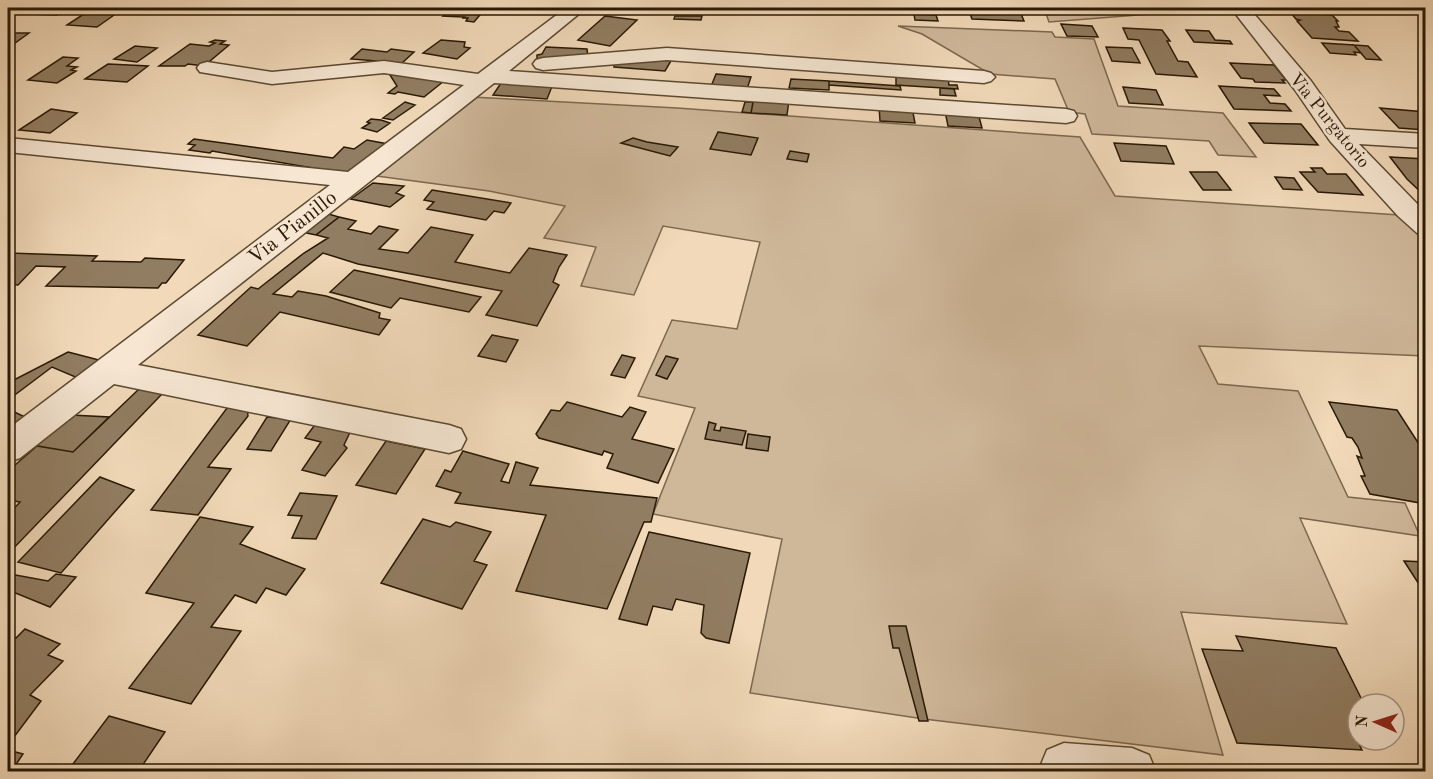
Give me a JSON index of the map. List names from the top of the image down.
{
  "streets": {
    "street": ["Via Purgatorio", "Via Pianillo"]
  },
  "north": "left"
}
